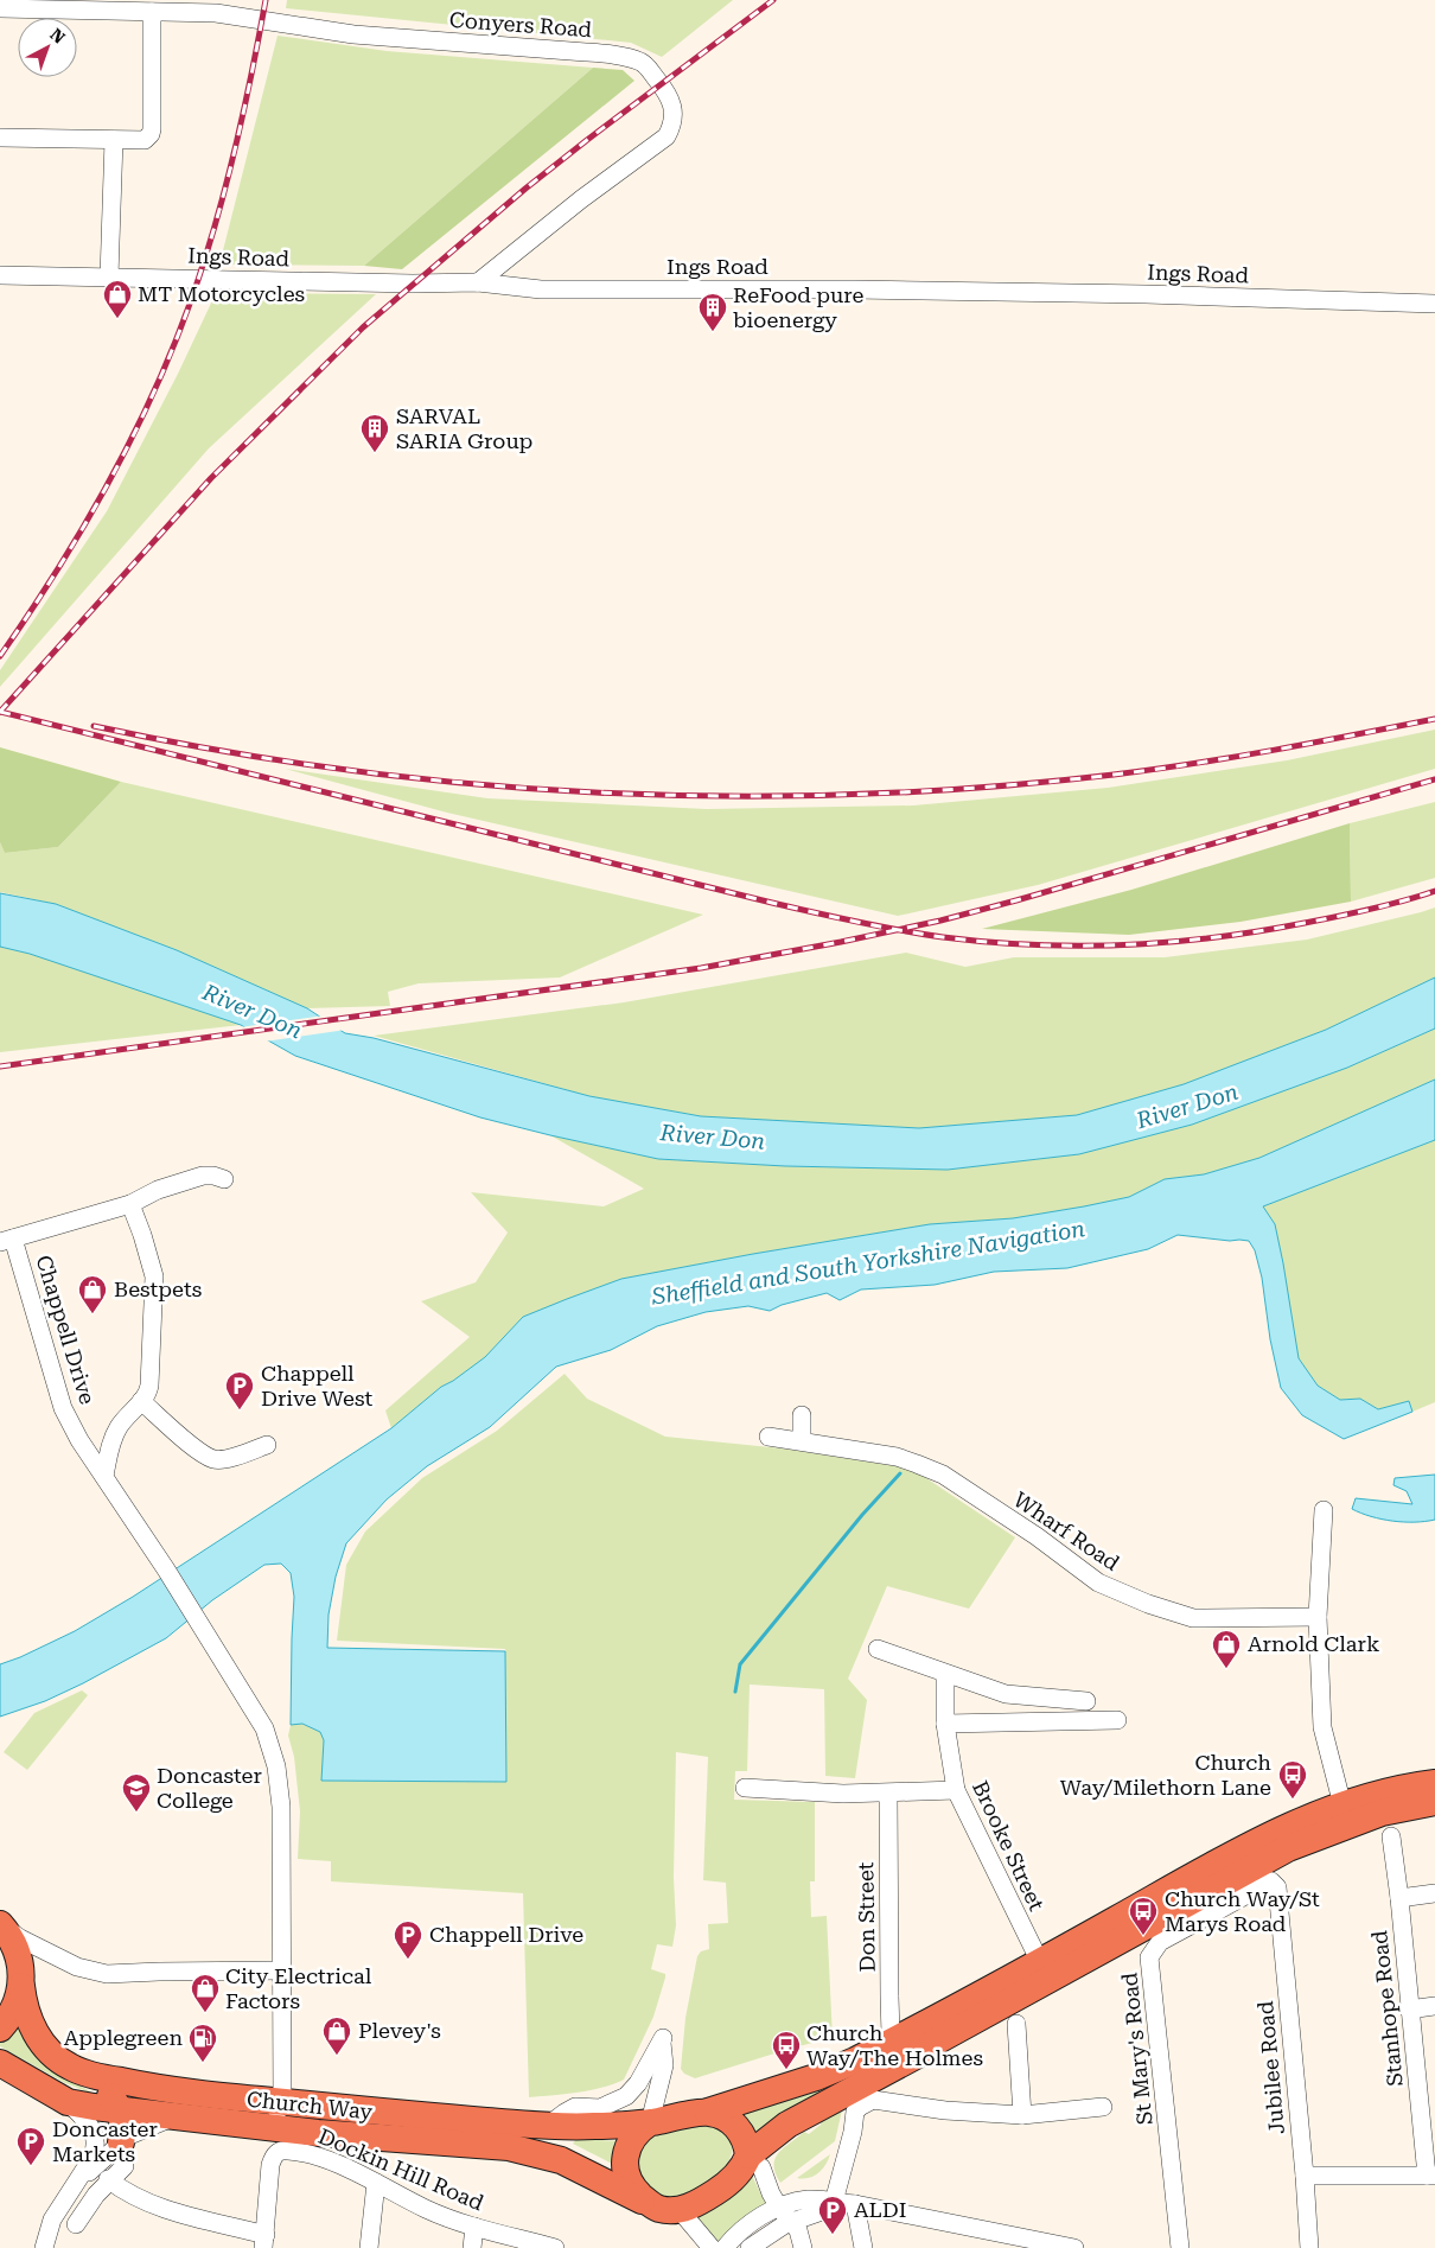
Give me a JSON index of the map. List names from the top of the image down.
{
  "streets": {
    "highway": ["Church Way"],
    "street": [
      "Conyers Road",
      "Ings Road",
      "Chappell Drive",
      "Wharf Road",
      "Brooke Street",
      "Don Street",
      "Stanhope Road",
      "St Mary's Road",
      "Jubilee Road",
      "Dockin Hill Road"
    ]
  },
  "crossings": [
    ["Conyers Road", "Ings Road"],
    ["Chappell Drive", "Church Way"],
    ["St Mary's Road", "Jubilee Road"]
  ],
  "water": ["River Don", "Sheffield and South Yorkshire Navigation"],
  "places": {
    "shop": [
      "MT Motorcycles",
      "Bestpets",
      "Arnold Clark",
      "City Electrical Factors",
      "Plevey's"
    ],
    "building": ["ReFood pure bioenergy", "SARVAL SARIA Group"],
    "parking": [
      "Chappell Drive West",
      "Chappell Drive",
      "Doncaster Markets",
      "ALDI"
    ],
    "bus stop": ["Church Way/Milethorn Lane", "Church Way/St Marys Road", "Church Way/The Holmes"],
    "school or university": ["Doncaster College"],
    "fuel station": ["Applegreen"]
  },
  "north": "top right"
}
